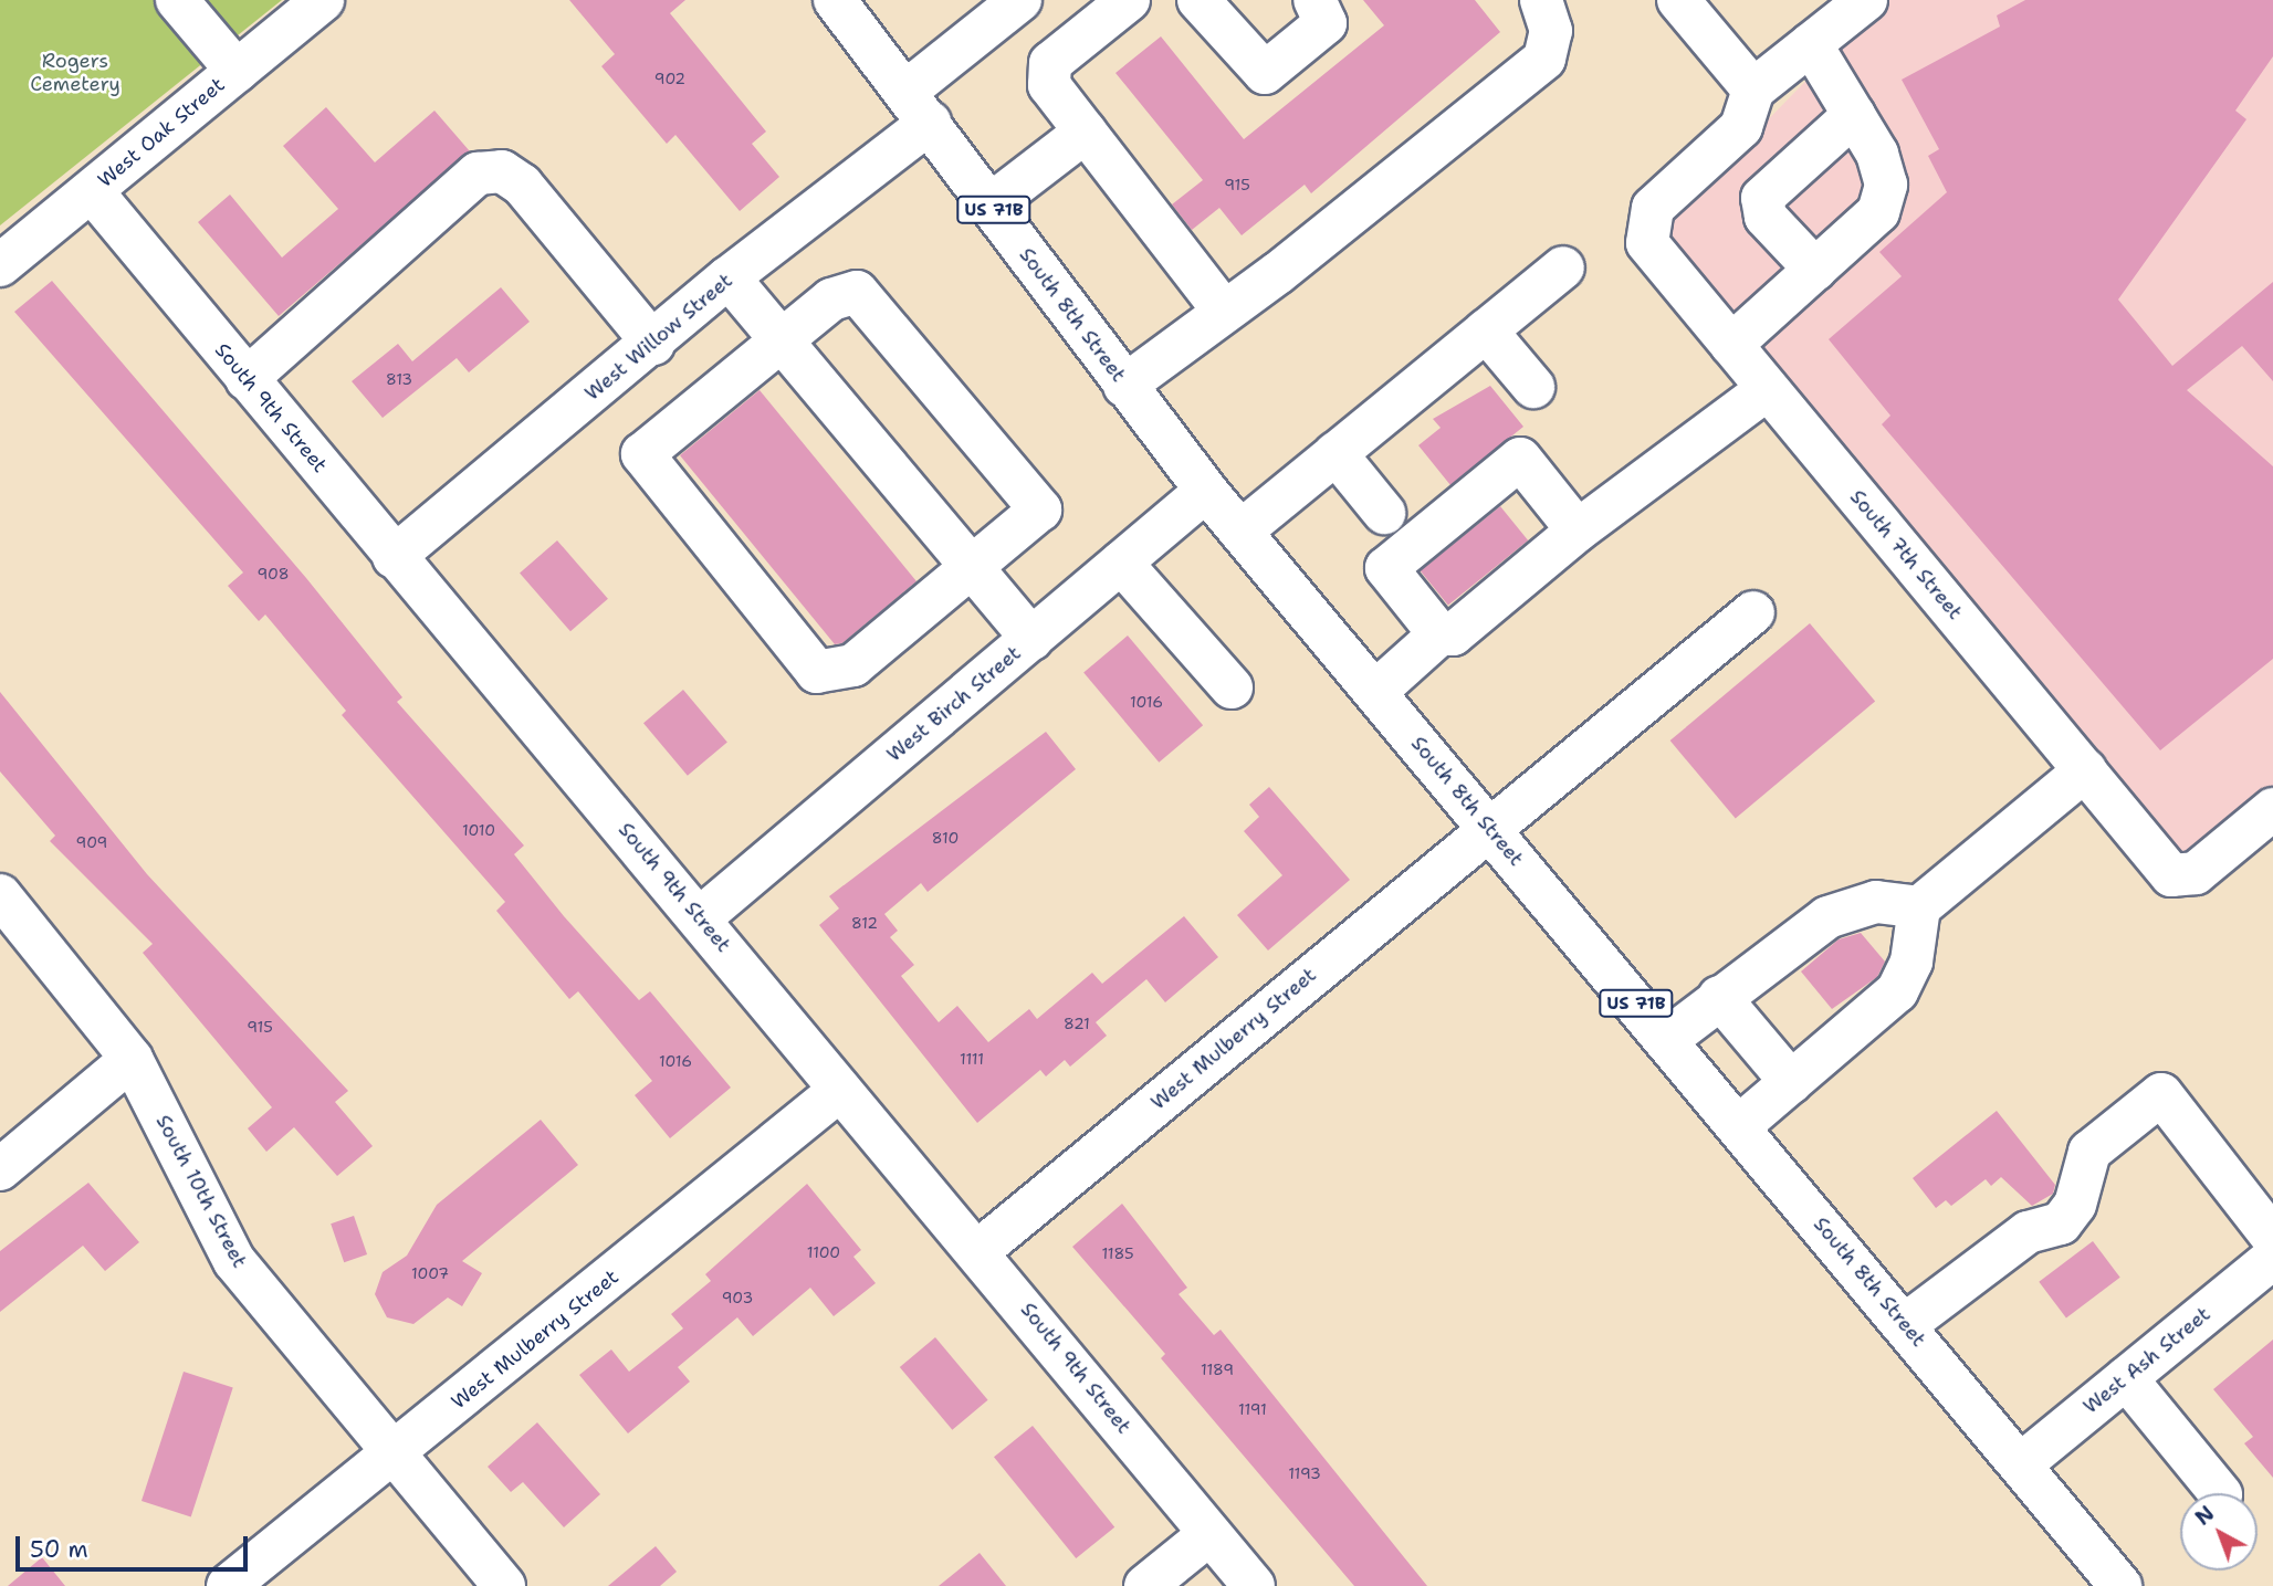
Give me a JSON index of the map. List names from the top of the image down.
{
  "streets": {
    "street": [
      "West Oak Street",
      "US 71B",
      "South 8th Street",
      "West Willow Street",
      "South 9th Street",
      "South 7th Street",
      "West Birch Street",
      "West Mulberry Street",
      "South 10th Street",
      "West Ash Street"
    ]
  },
  "crossings": [
    ["West Oak Street", "South 9th Street"],
    ["South 8th Street", "West Willow Street"],
    ["South 8th Street", "West Birch Street"],
    ["South 8th Street", "West Mulberry Street"],
    ["South 8th Street", "West Ash Street"],
    ["West Willow Street", "South 9th Street"],
    ["South 9th Street", "West Birch Street"],
    ["South 9th Street", "West Mulberry Street"],
    ["West Mulberry Street", "South 10th Street"]
  ],
  "parks": ["Rogers Cemetery"],
  "house_numbers": [
    "902",
    "915",
    "813",
    "908",
    "1016",
    "1010",
    "810",
    "909",
    "812",
    "821",
    "915",
    "1111",
    "1016",
    "1100",
    "1185",
    "1007",
    "903",
    "1189",
    "1191",
    "1193"
  ],
  "scale_bar": "50 m",
  "north": "top left"
}
